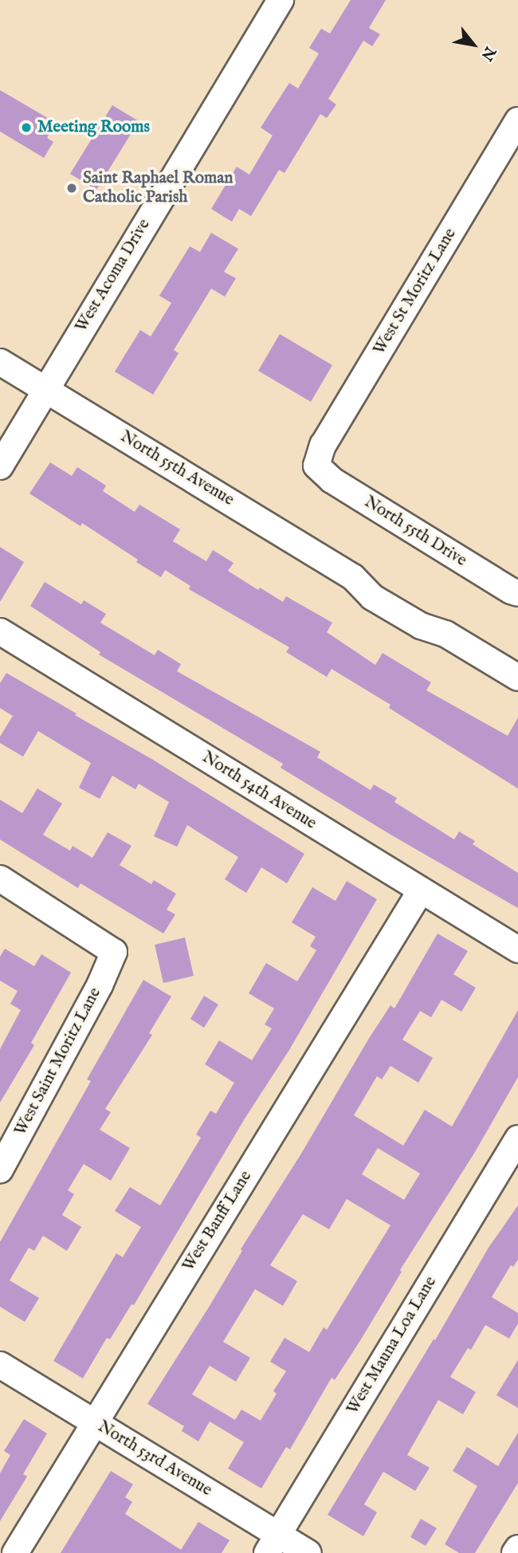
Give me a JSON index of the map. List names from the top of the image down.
{
  "streets": {
    "street": [
      "West Acoma Drive",
      "West St Moritz Lane",
      "North 55th Avenue",
      "North 55th Drive",
      "North 54th Avenue",
      "West Saint Moritz Lane",
      "West Banff Lane",
      "West Mauna Loa Lane",
      "North 53rd Avenue"
    ]
  },
  "crossings": [
    ["West Acoma Drive", "North 55th Avenue"],
    ["West St Moritz Lane", "North 55th Drive"],
    ["North 54th Avenue", "West Banff Lane"],
    ["West Banff Lane", "North 53rd Avenue"],
    ["West Mauna Loa Lane", "North 53rd Avenue"]
  ],
  "places": ["Meeting Rooms", "Saint Raphael Roman Catholic Parish"],
  "north": "bottom right"
}
